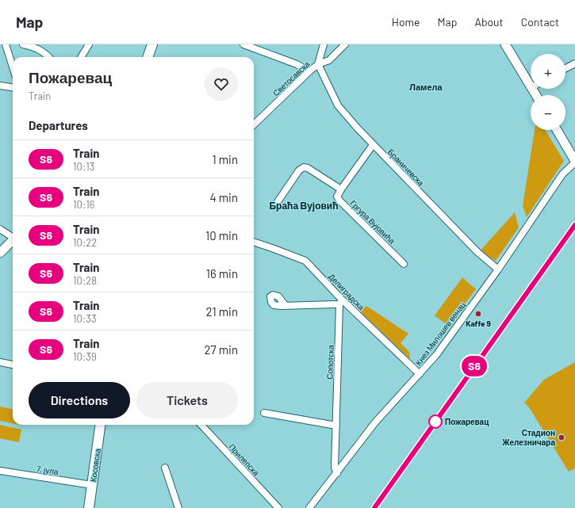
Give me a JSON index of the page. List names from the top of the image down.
{
  "streets": {
    "main road": ["Косовска"],
    "street": [
      "Светосавска",
      "Браничевска",
      "Гргура Вујовића",
      "Делиградска",
      "Кнез Милошев венац",
      "Сопотска",
      "Прилепска",
      "7. јула"
    ]
  },
  "crossings": [
    ["Светосавска", "Браничевска"],
    ["Браничевска", "Кнез Милошев венац"],
    ["Делиградска", "Кнез Милошев венац"],
    ["Делиградска", "Сопотска"],
    ["Кнез Милошев венац", "Сопотска"],
    ["Косовска", "7. јула"]
  ],
  "districts": ["Ламела", "Браћа Вујовић"],
  "places": ["Kaffe 9", "Пожаревац", "Стадион Железничара"],
  "page": {
    "header": "Map",
    "nav": [
      "Home",
      "Map",
      "About",
      "Contact"
    ],
    "on_map": "S6",
    "map_buttons": ["+", "−"],
    "heading": [
      ["Пожаревац", "Train"],
      "Departures"
    ],
    "list": [
      {
        "mark": "S6",
        "name": "Train",
        "note": "10:13",
        "value": "1 min"
      },
      {
        "mark": "S6",
        "name": "Train",
        "note": "10:16",
        "value": "4 min"
      },
      {
        "mark": "S6",
        "name": "Train",
        "note": "10:22",
        "value": "10 min"
      },
      {
        "mark": "S6",
        "name": "Train",
        "note": "10:28",
        "value": "16 min"
      },
      {
        "mark": "S6",
        "name": "Train",
        "note": "10:33",
        "value": "21 min"
      },
      {
        "mark": "S6",
        "name": "Train",
        "note": "10:39",
        "value": "27 min"
      }
    ],
    "buttons": ["Directions", "Tickets"]
  }
}
